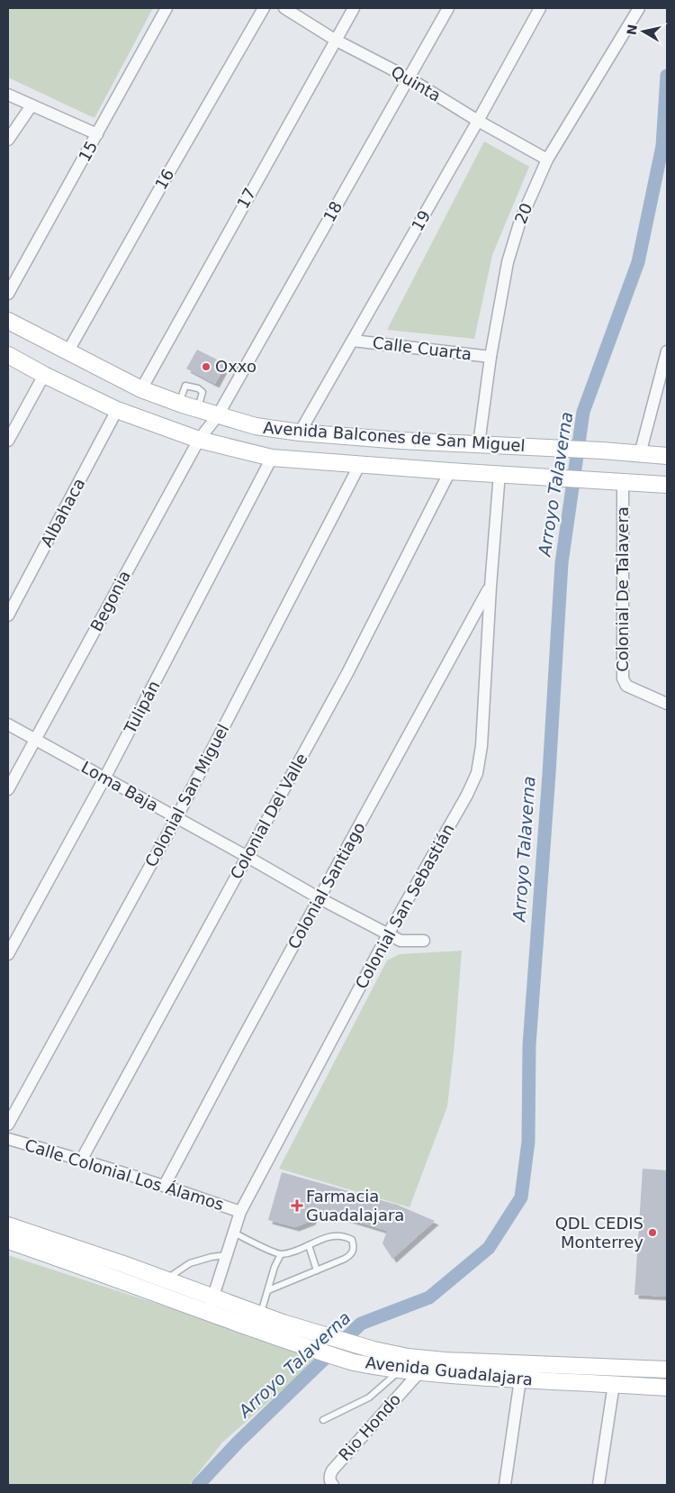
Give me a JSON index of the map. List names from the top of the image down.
{
  "streets": {
    "street": [
      "Quinta",
      "15",
      "16",
      "17",
      "18",
      "20",
      "19",
      "Calle Cuarta",
      "Avenida Balcones de San Miguel",
      "Albahaca",
      "Colonial De Talavera",
      "Begonia",
      "Tulipán",
      "Loma Baja",
      "Colonial San Miguel",
      "Colonial Del Valle",
      "Colonial Santiago",
      "Colonial San Sebastián",
      "Calle Colonial Los Álamos",
      "Avenida Guadalajara",
      "Rio Hondo"
    ]
  },
  "crossings": [
    ["Quinta", "17"],
    ["Quinta", "18"],
    ["Quinta", "20"],
    ["Quinta", "19"],
    ["16", "Avenida Balcones de San Miguel"],
    ["17", "Avenida Balcones de San Miguel"],
    ["18", "Avenida Balcones de San Miguel"],
    ["18", "Begonia"],
    ["20", "Calle Cuarta"],
    ["20", "Avenida Balcones de San Miguel"],
    ["19", "Calle Cuarta"],
    ["19", "Avenida Balcones de San Miguel"],
    ["Avenida Balcones de San Miguel", "Albahaca"],
    ["Avenida Balcones de San Miguel", "Colonial De Talavera"],
    ["Avenida Balcones de San Miguel", "Begonia"],
    ["Avenida Balcones de San Miguel", "Tulipán"],
    ["Avenida Balcones de San Miguel", "Colonial San Miguel"],
    ["Avenida Balcones de San Miguel", "Colonial Del Valle"],
    ["Avenida Balcones de San Miguel", "Colonial San Sebastián"],
    ["Begonia", "Loma Baja"],
    ["Tulipán", "Loma Baja"],
    ["Loma Baja", "Colonial San Miguel"],
    ["Loma Baja", "Colonial Del Valle"],
    ["Loma Baja", "Colonial Santiago"],
    ["Loma Baja", "Colonial San Sebastián"],
    ["Colonial Del Valle", "Calle Colonial Los Álamos"],
    ["Colonial Santiago", "Colonial San Sebastián"],
    ["Colonial Santiago", "Calle Colonial Los Álamos"],
    ["Colonial San Sebastián", "Calle Colonial Los Álamos"],
    ["Colonial San Sebastián", "Avenida Guadalajara"],
    ["Avenida Guadalajara", "Rio Hondo"]
  ],
  "water": ["Arroyo Talaverna"],
  "places": {
    "other": ["Oxxo", "QDL CEDIS Monterrey"],
    "health": ["Farmacia Guadalajara"]
  },
  "north": "left"
}
